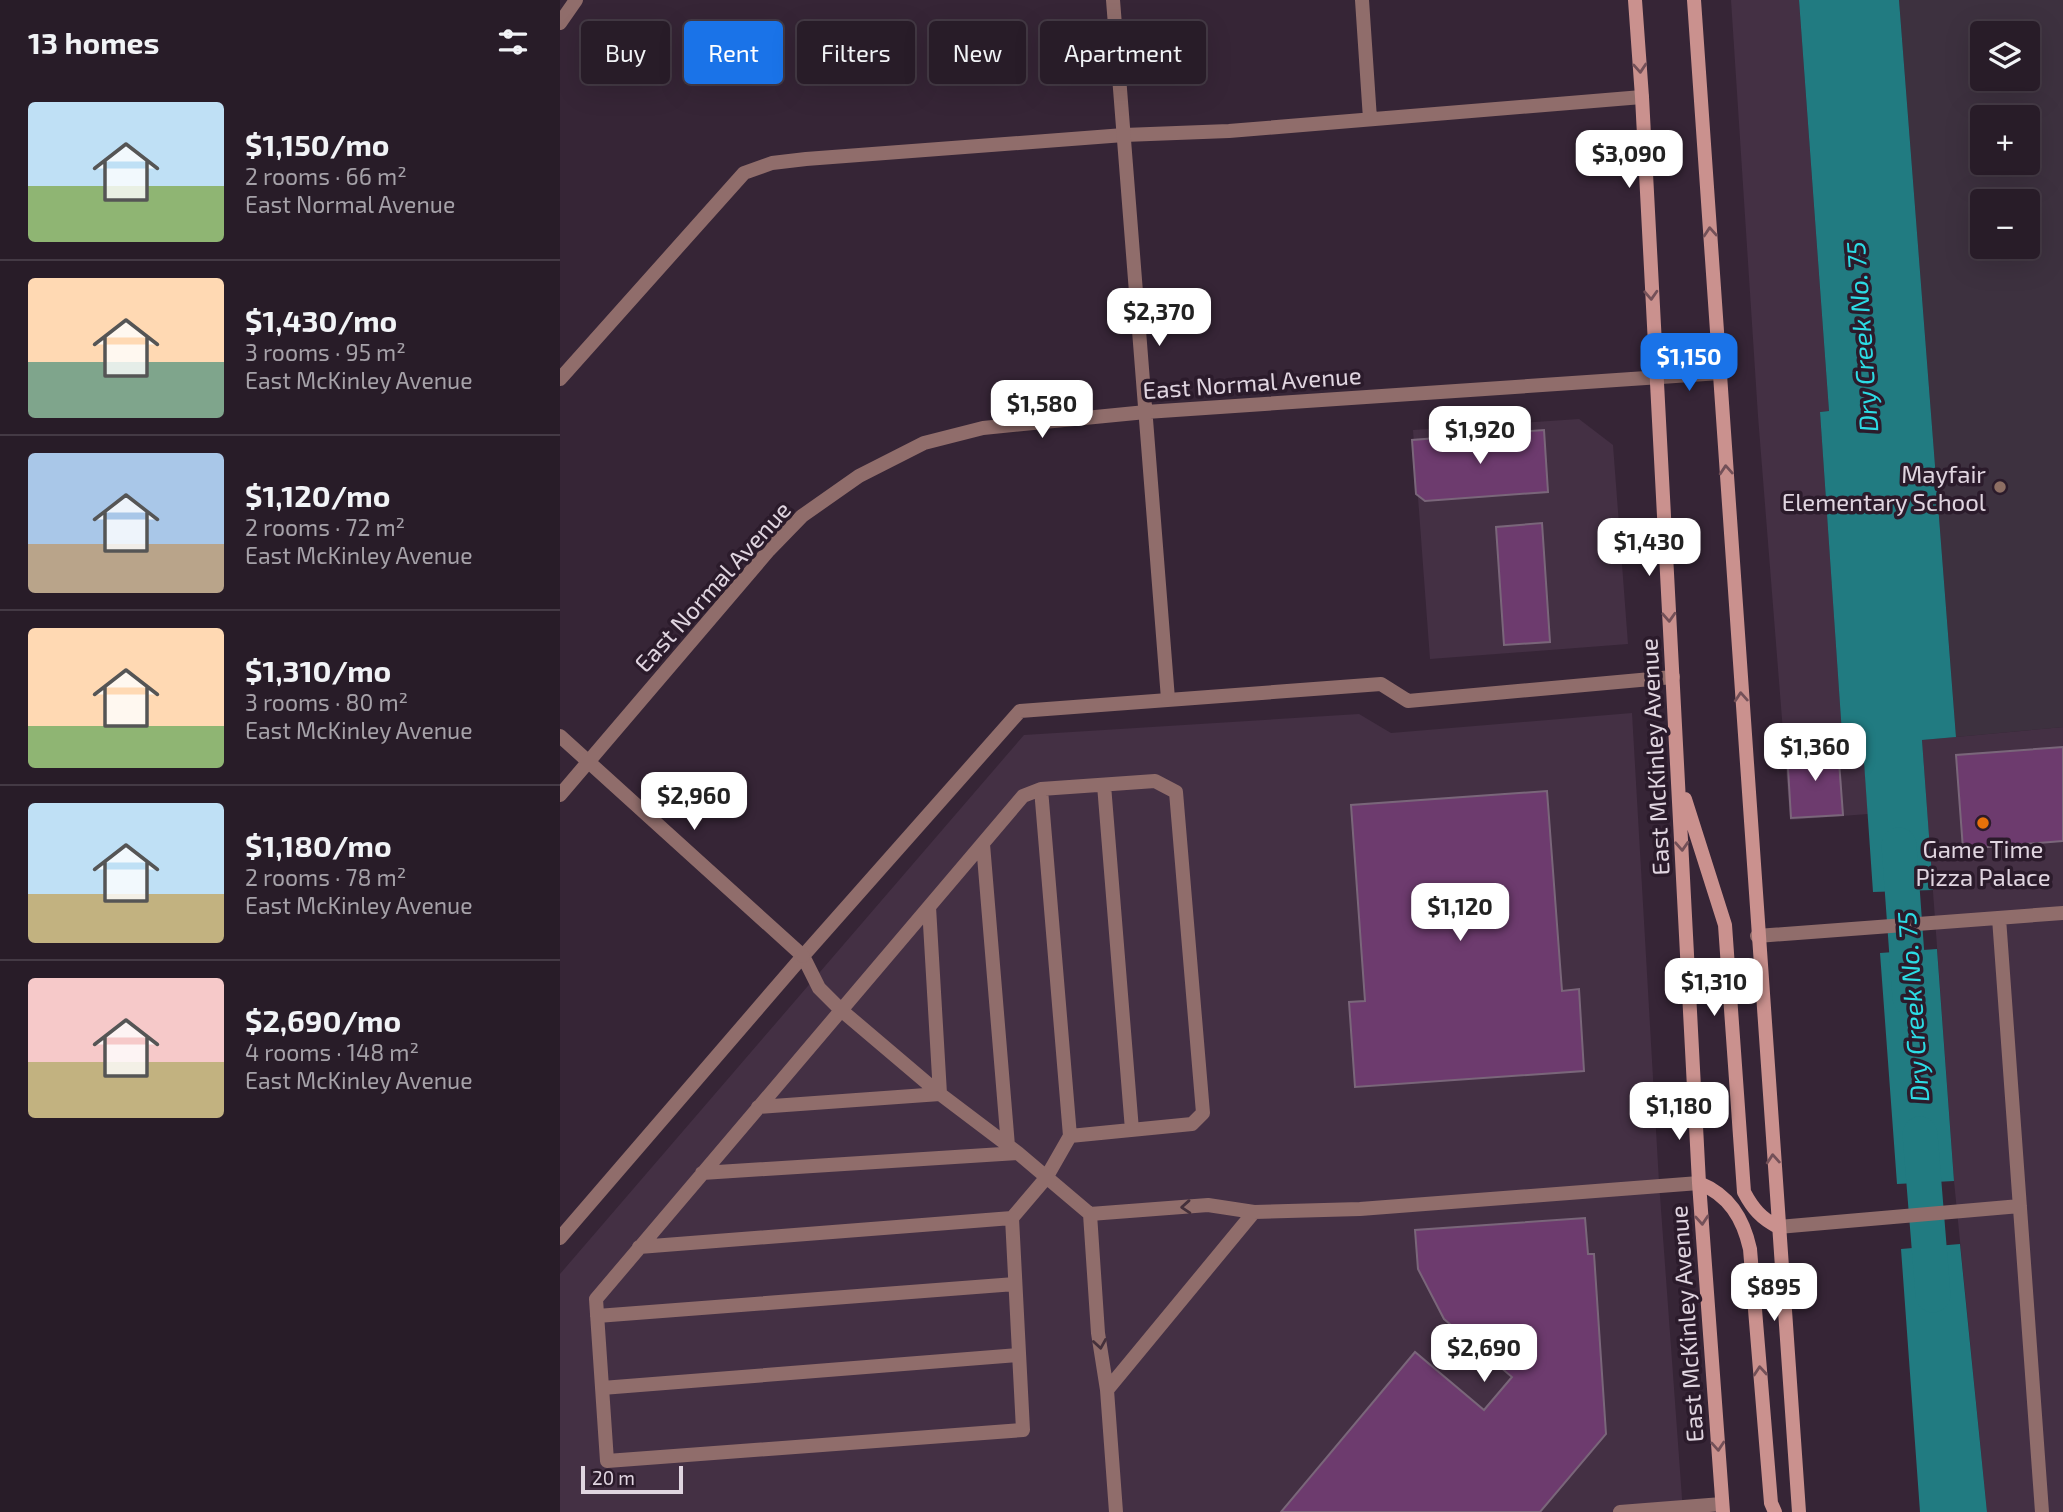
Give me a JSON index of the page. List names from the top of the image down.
{
  "streets": {
    "main road": ["East McKinley Avenue"],
    "street": ["East Normal Avenue"]
  },
  "crossings": [
    ["East Normal Avenue", "East McKinley Avenue"]
  ],
  "water": ["Dry Creek No. 75"],
  "places": ["Mayfair Elementary School", "Game Time Pizza Palace"],
  "scale_bar": "20 m",
  "page": {
    "heading": "13 homes",
    "map_buttons": ["+", "−"],
    "chip": [
      "Buy",
      "Rent",
      "Filters",
      "New",
      "Apartment"
    ],
    "list": [
      {
        "name": "$1,150/mo",
        "note": "2 rooms · 66 m² · East Normal Avenue"
      },
      {
        "name": "$1,430/mo",
        "note": "3 rooms · 95 m² · East McKinley Avenue"
      },
      {
        "name": "$1,120/mo",
        "note": "2 rooms · 72 m² · East McKinley Avenue"
      },
      {
        "name": "$1,310/mo",
        "note": "3 rooms · 80 m² · East McKinley Avenue"
      },
      {
        "name": "$1,180/mo",
        "note": "2 rooms · 78 m² · East McKinley Avenue"
      },
      {
        "name": "$2,690/mo",
        "note": "4 rooms · 148 m² · East McKinley Avenue"
      }
    ],
    "price": [
      "$3,090",
      "$2,370",
      "$1,150",
      "$1,580",
      "$1,920",
      "$1,430",
      "$1,360",
      "$2,960",
      "$1,120",
      "$1,310",
      "$1,180",
      "$895",
      "$2,690"
    ],
    "scale": "20 m"
  }
}
